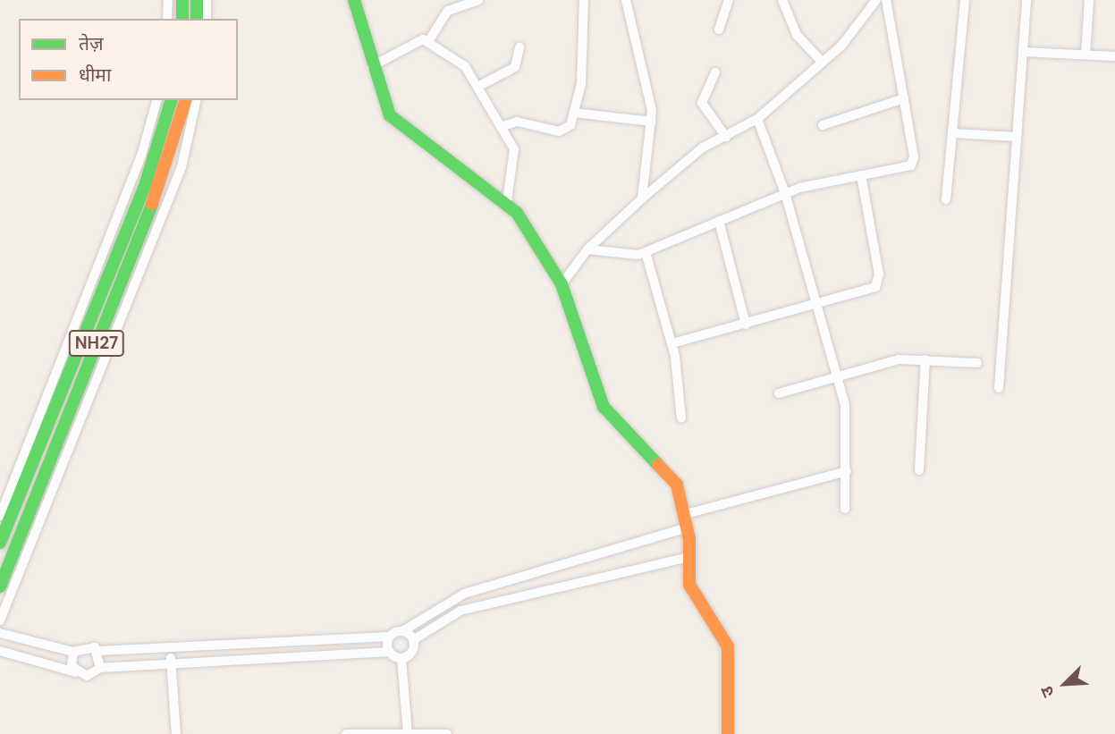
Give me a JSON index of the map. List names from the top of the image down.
{
  "streets": {
    "main road": ["NH27"]
  },
  "legend": ["तेज़", "धीमा"],
  "north": "bottom left"
}
